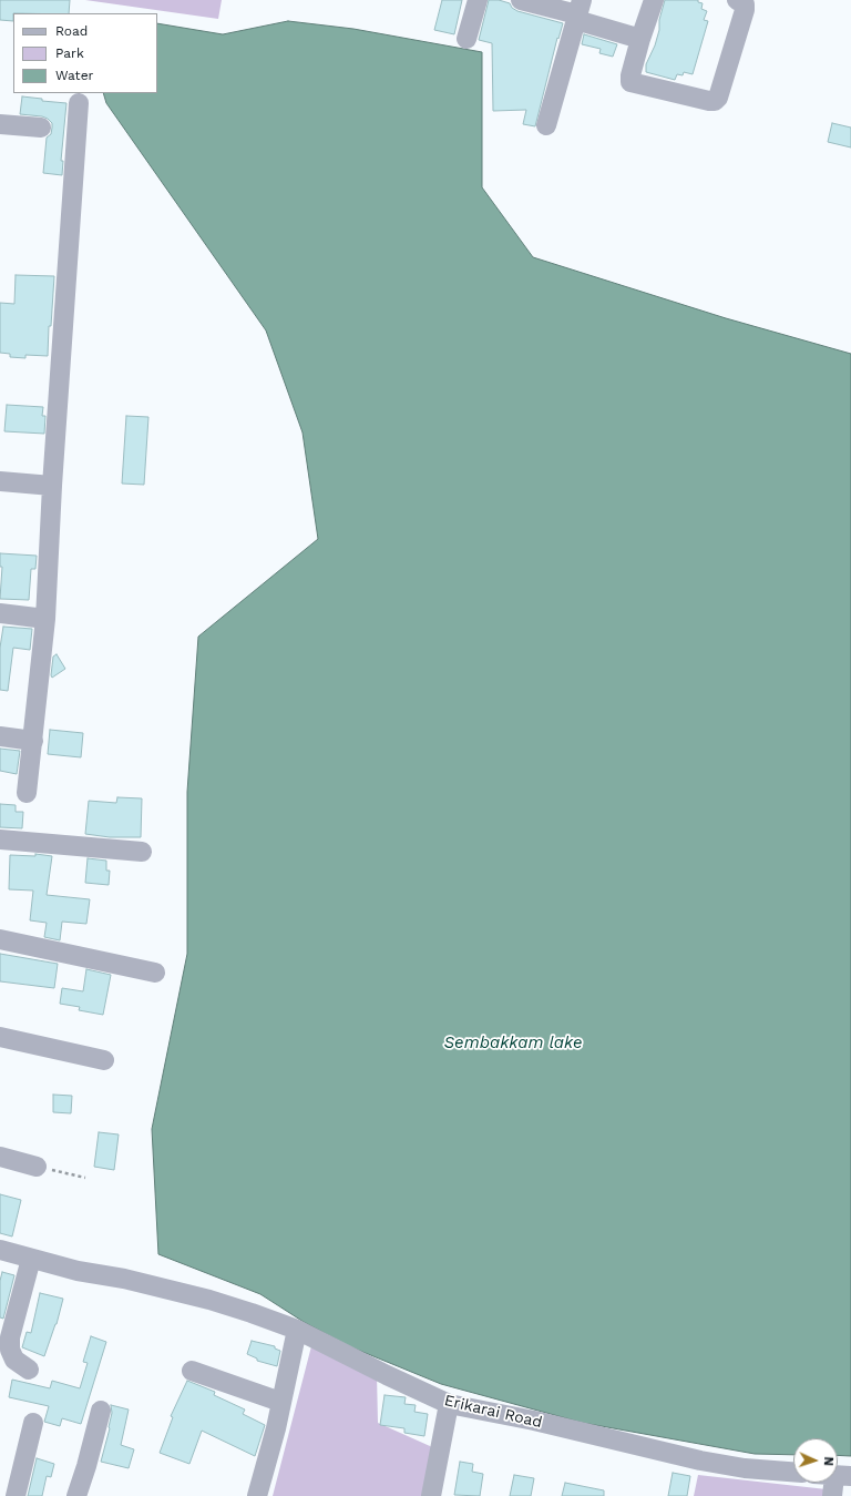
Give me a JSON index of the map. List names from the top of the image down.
{
  "streets": {
    "street": ["Erikarai Road"]
  },
  "water": ["Sembakkam lake"],
  "legend": ["Road", "Park", "Water"],
  "north": "right"
}
